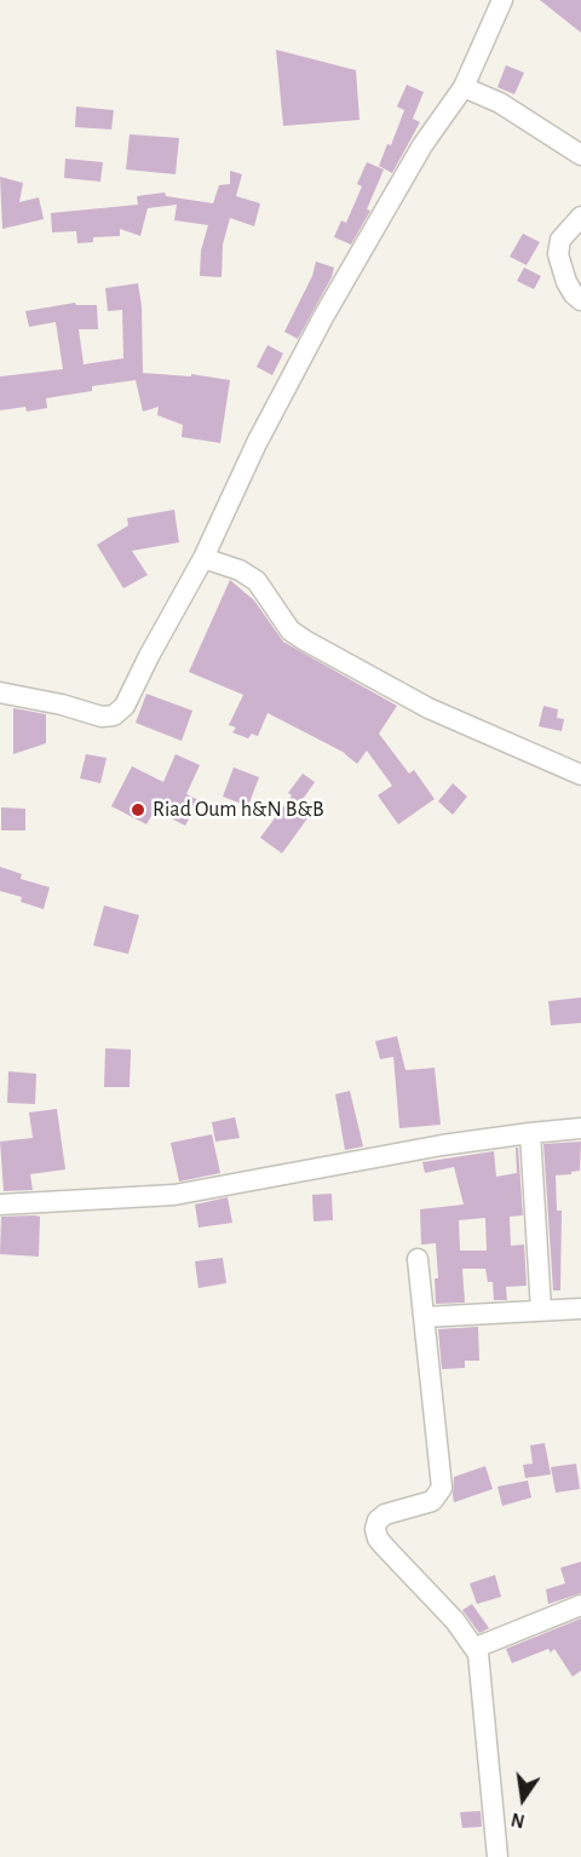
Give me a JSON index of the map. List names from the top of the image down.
{
  "places": ["Riad Oum h&N B&B"],
  "north": "bottom"
}
